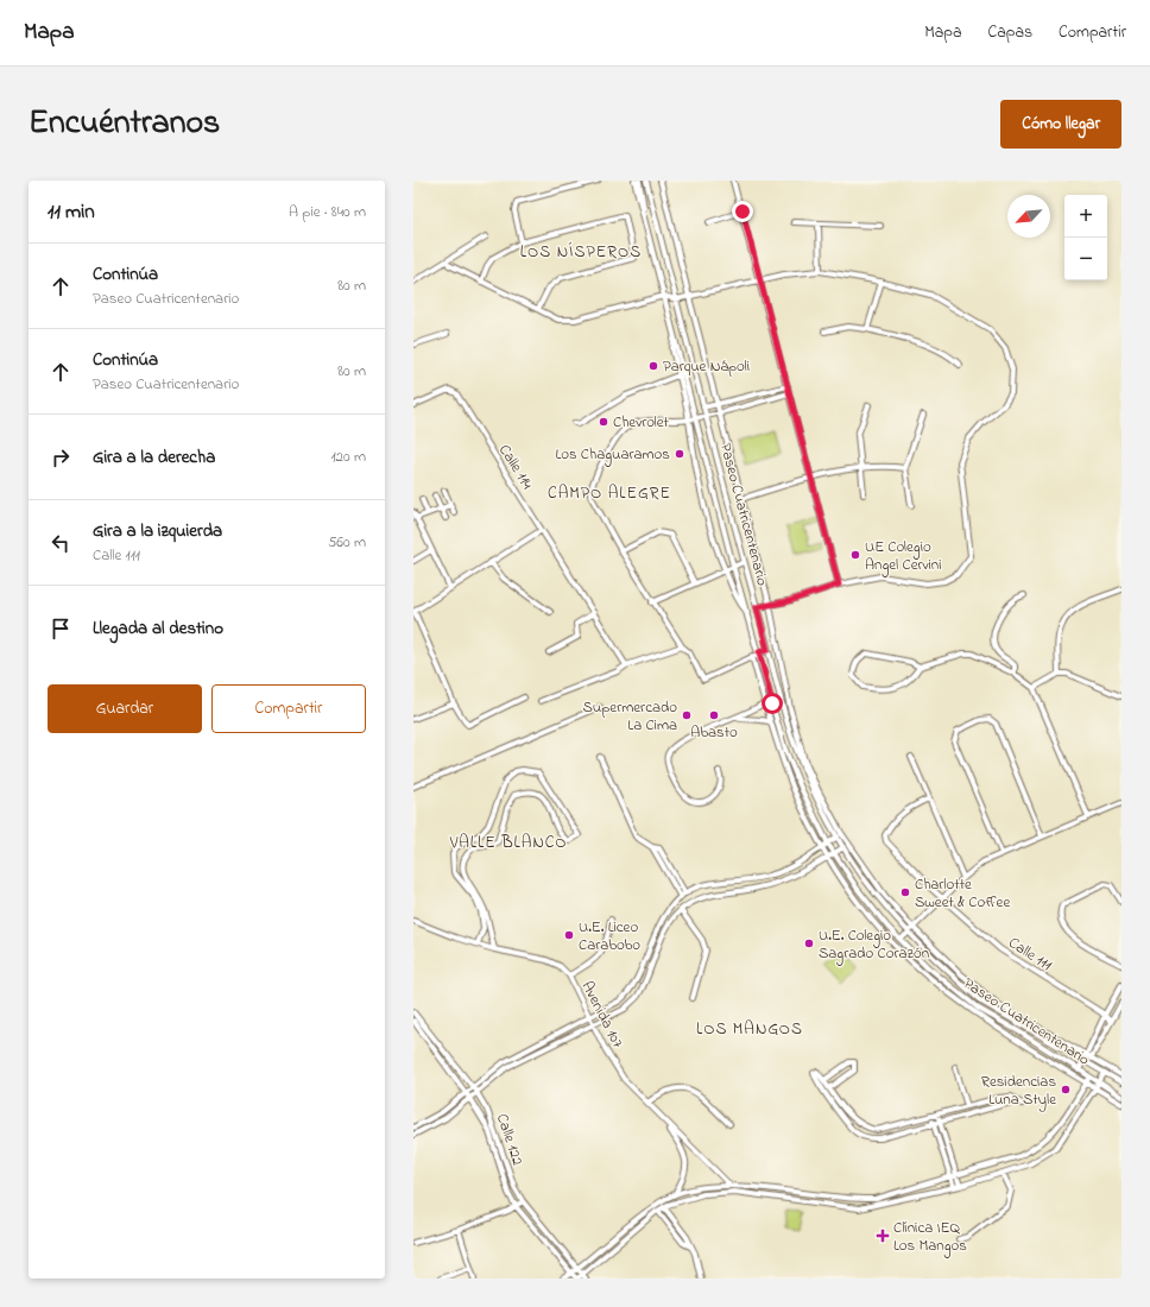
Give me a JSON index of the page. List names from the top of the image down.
{
  "streets": {
    "street": [
      "Calle 114",
      "Paseo Cuatricentenario",
      "Calle 111",
      "Avenida 107",
      "Calle 122"
    ]
  },
  "districts": [
    "LOS NÍSPEROS",
    "CAMPO ALEGRE",
    "VALLE BLANCO",
    "LOS MANGOS"
  ],
  "places": {
    "other": [
      "Parque Nápoli",
      "Chevrolet",
      "Los Chaguaramos",
      "UE Colegio Angel Cervini",
      "Supermercado La Cima",
      "Abasto",
      "Charlotte Sweet & Coffee",
      "U.E. Liceo Carabobo",
      "U.E. Colegio Sagrado Corazón",
      "Residencias Luna Style"
    ],
    "health": ["Clínica IEQ Los Mangos"]
  },
  "north": "bottom left",
  "page": {
    "header": "Mapa",
    "nav": ["Mapa", "Capas", "Compartir"],
    "title": "Encuéntranos",
    "buttons": [
      "Cómo llegar",
      ["Guardar", "Compartir"]
    ],
    "heading": ["11 min", "A pie · 840 m"],
    "map_buttons": ["+", "−"],
    "list": [
      ["Continúa", "Paseo Cuatricentenario", "80 m"],
      ["Continúa", "Paseo Cuatricentenario", "80 m"],
      ["Gira a la derecha", "120 m"],
      ["Gira a la izquierda", "Calle 111", "560 m"],
      "Llegada al destino"
    ]
  }
}
